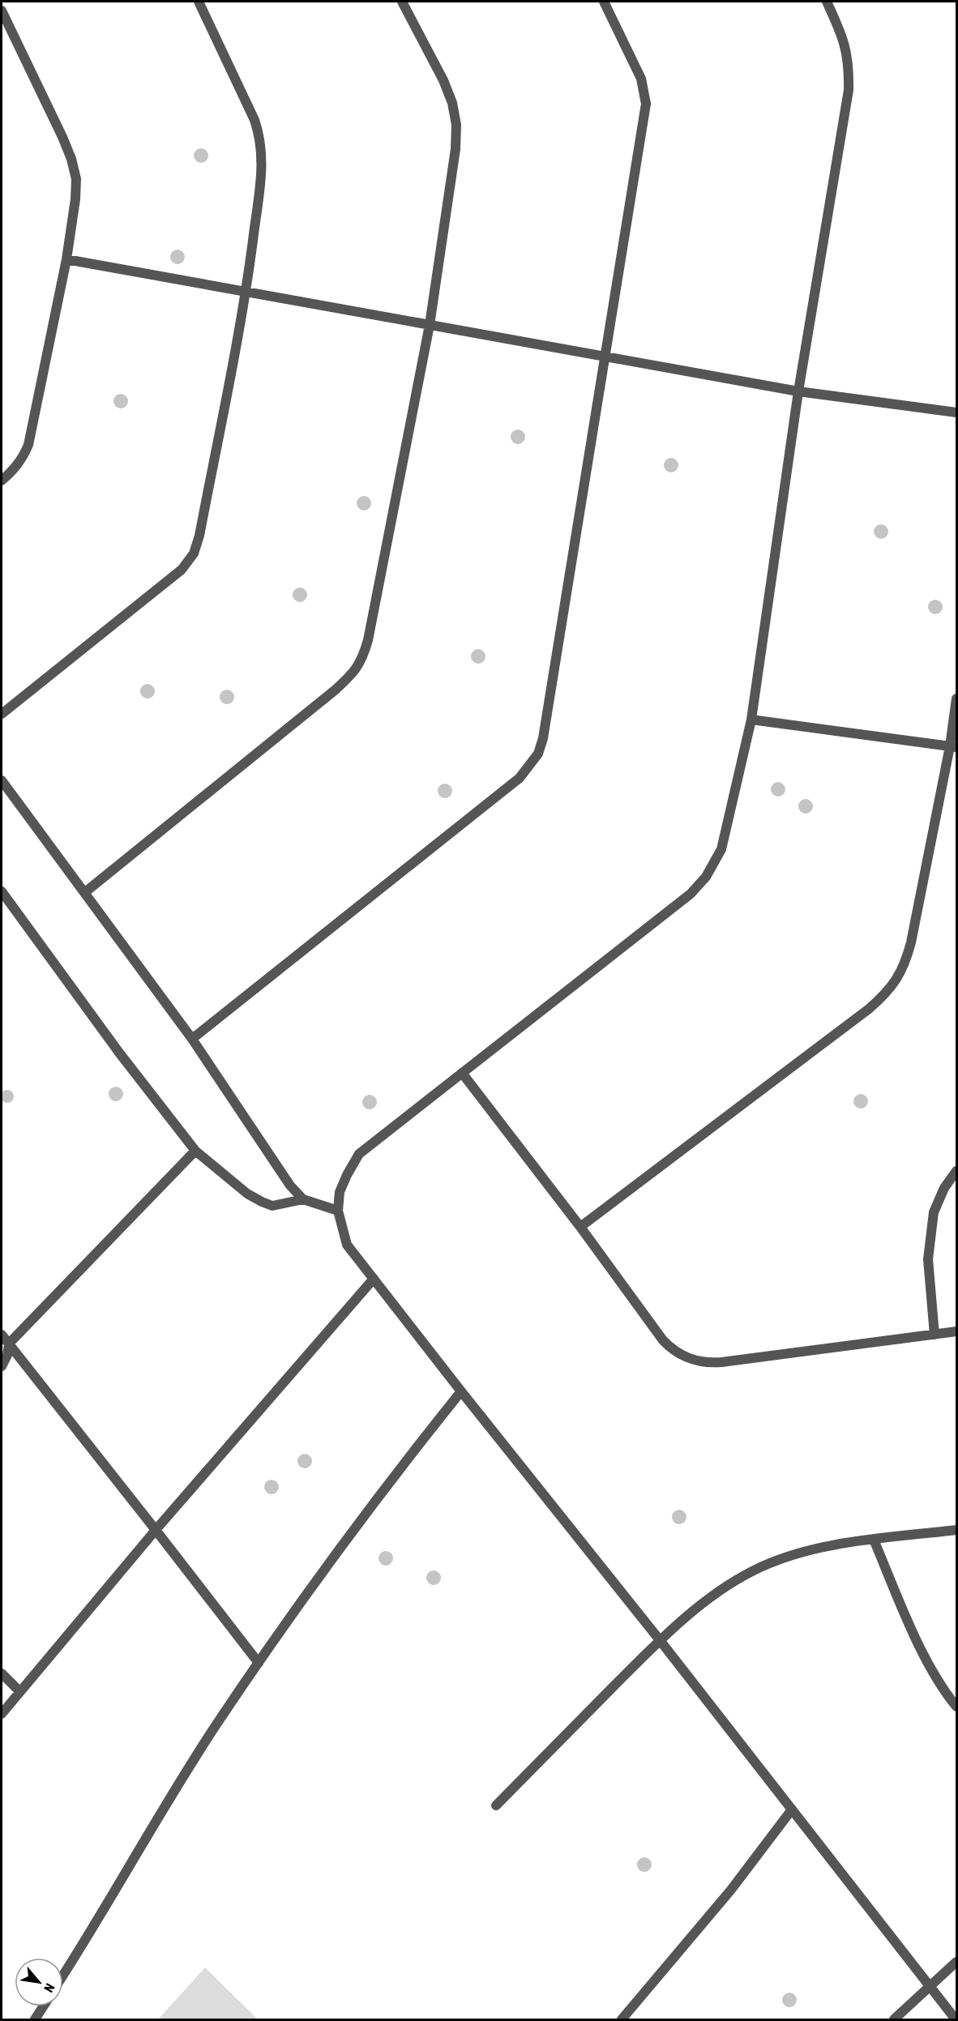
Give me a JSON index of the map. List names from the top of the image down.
{
  "north": "bottom right"
}
